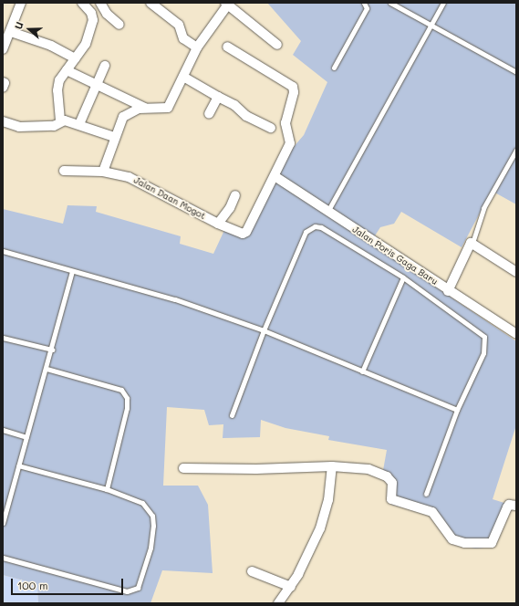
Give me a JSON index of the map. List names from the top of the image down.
{
  "streets": {
    "street": ["Jalan Daan Mogot", "Jalan Poris Gaga Baru"]
  },
  "crossings": [
    ["Jalan Daan Mogot", "Jalan Poris Gaga Baru"]
  ],
  "scale_bar": "100 m",
  "north": "left"
}
